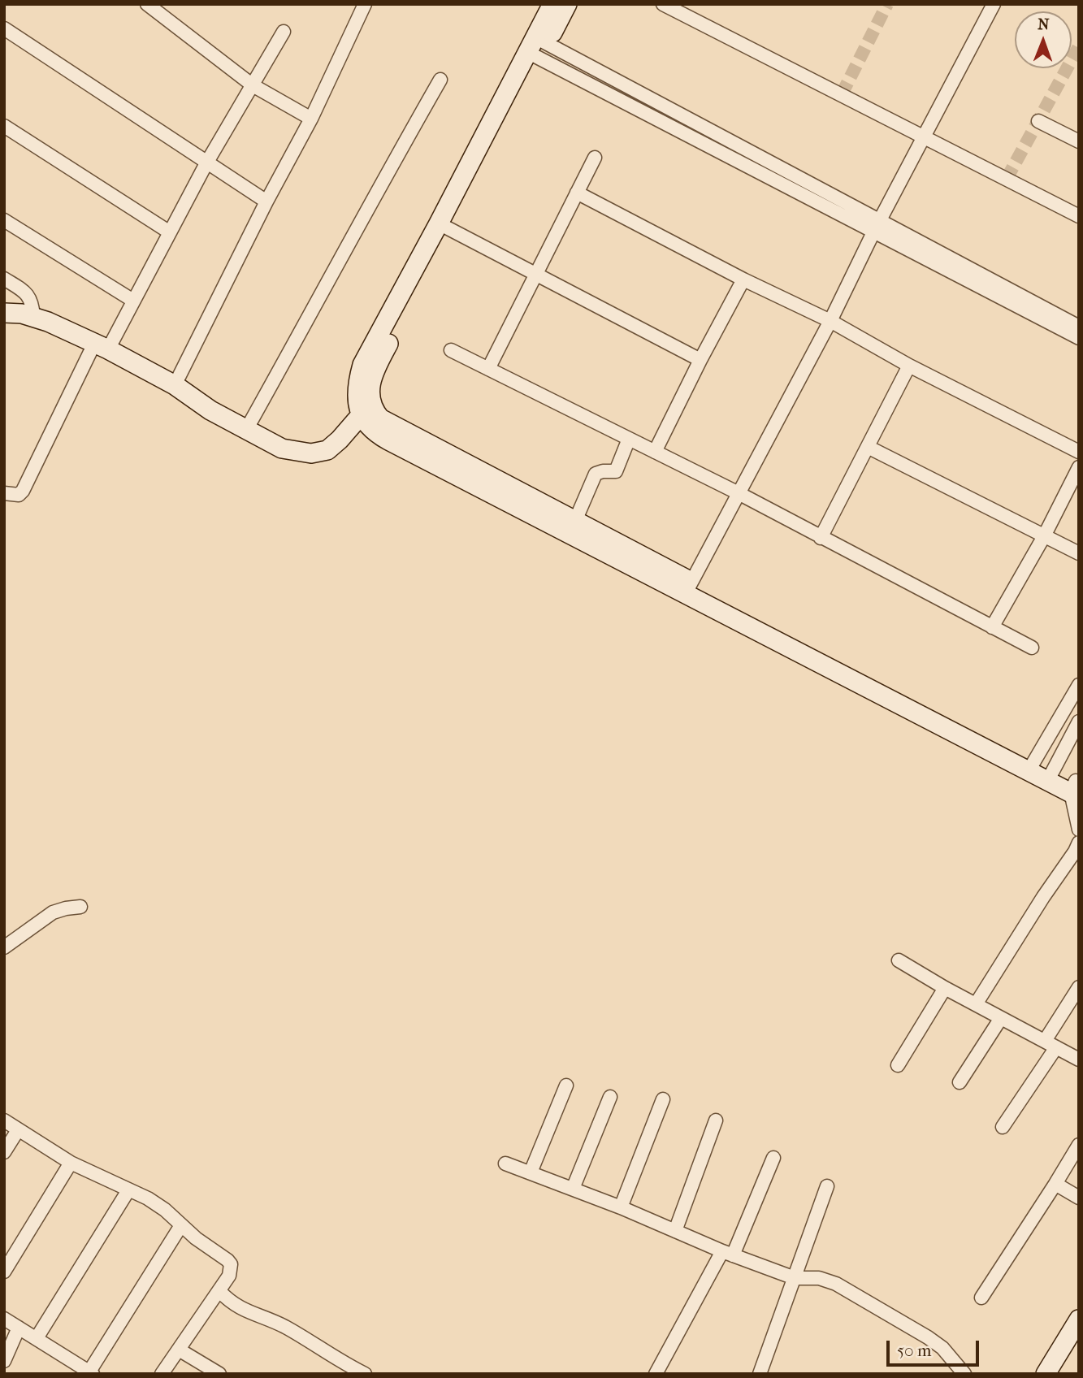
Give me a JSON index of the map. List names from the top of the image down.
{
  "scale_bar": "50 m",
  "north": "top"
}
